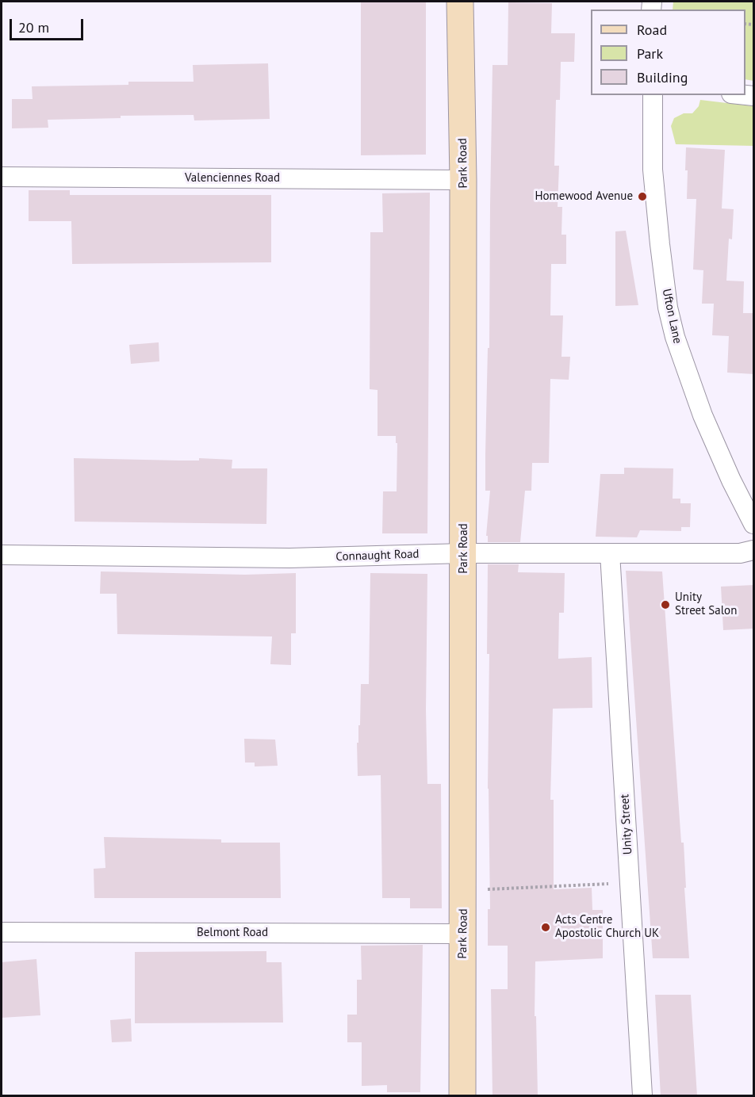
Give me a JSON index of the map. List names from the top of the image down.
{
  "streets": {
    "street": [
      "Park Road",
      "Valenciennes Road",
      "Ufton Lane",
      "Connaught Road",
      "Unity Street",
      "Belmont Road"
    ]
  },
  "crossings": [
    ["Park Road", "Valenciennes Road"],
    ["Park Road", "Connaught Road"],
    ["Park Road", "Belmont Road"],
    ["Connaught Road", "Unity Street"]
  ],
  "places": ["Homewood Avenue", "Unity Street Salon", "Acts Centre Apostolic Church UK"],
  "legend": ["Road", "Park", "Building"],
  "scale_bar": "20 m"
}
